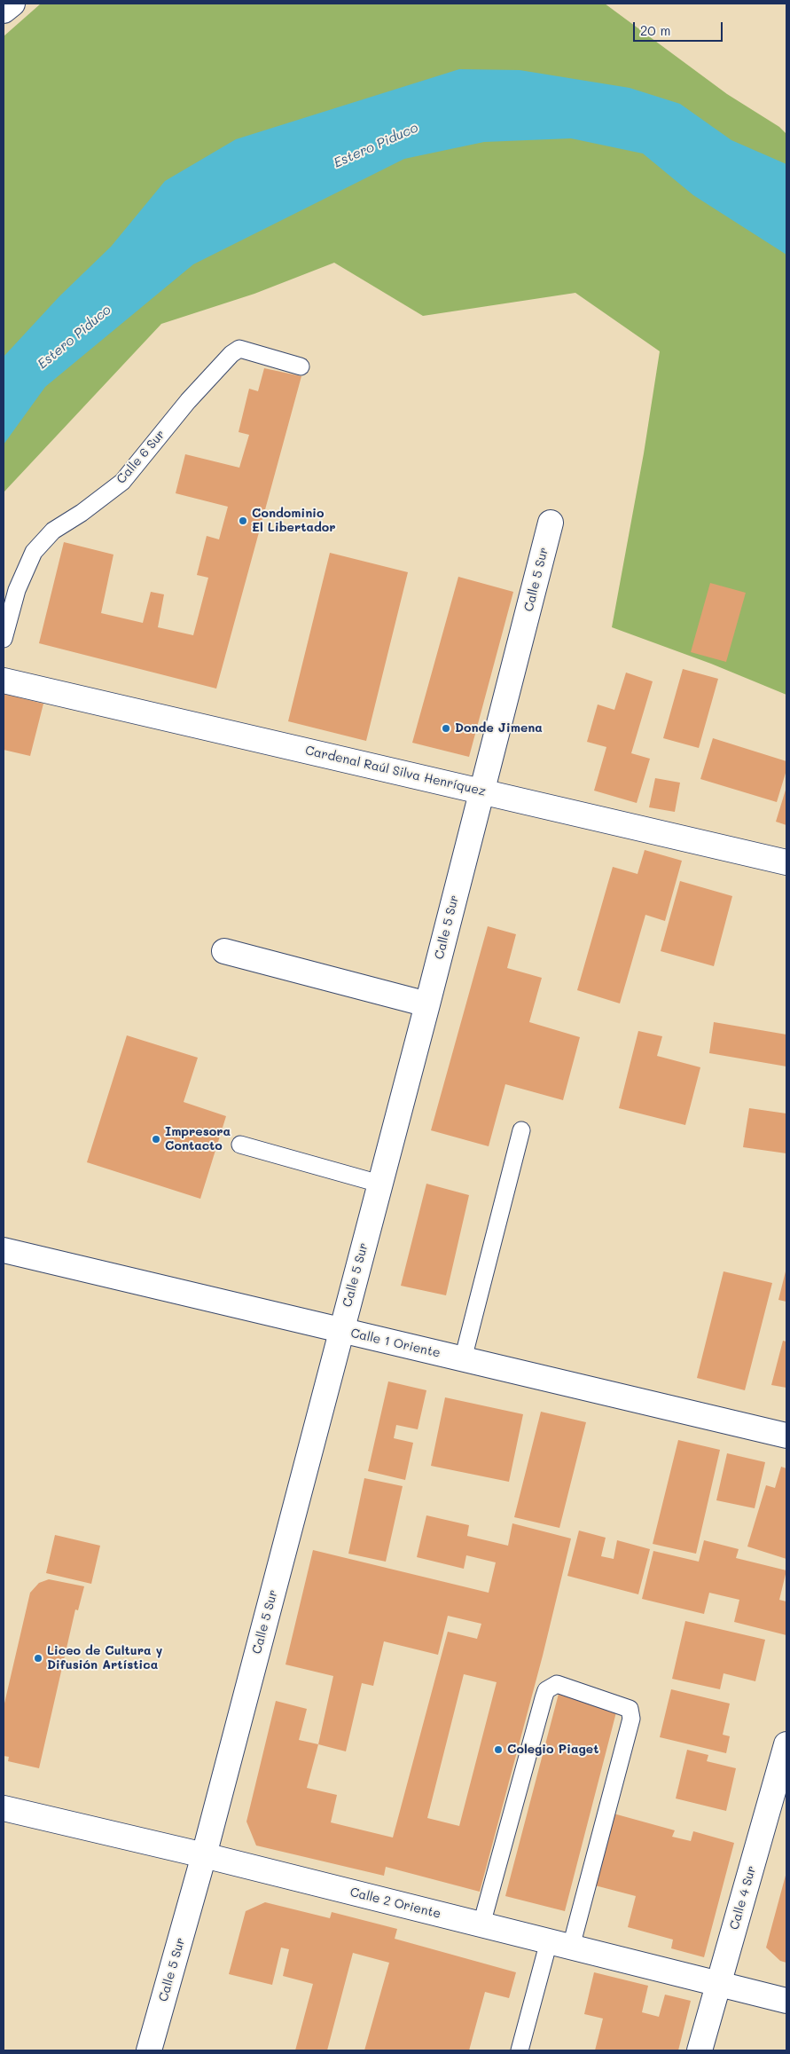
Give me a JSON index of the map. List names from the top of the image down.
{
  "streets": {
    "street": [
      "Calle 5 Sur",
      "Cardenal Raúl Silva Henríquez",
      "Calle 1 Oriente",
      "Calle 4 Sur",
      "Calle 2 Oriente"
    ],
    "lane": ["Calle 6 Sur"]
  },
  "crossings": [
    ["Calle 5 Sur", "Cardenal Raúl Silva Henríquez"],
    ["Calle 5 Sur", "Calle 1 Oriente"],
    ["Calle 5 Sur", "Calle 2 Oriente"],
    ["Calle 4 Sur", "Calle 2 Oriente"]
  ],
  "water": ["Estero Piduco"],
  "places": [
    "Condominio El Libertador",
    "Donde Jimena",
    "Impresora Contacto",
    "Liceo de Cultura y Difusión Artística",
    "Colegio Piaget"
  ],
  "scale_bar": "20 m"
}
